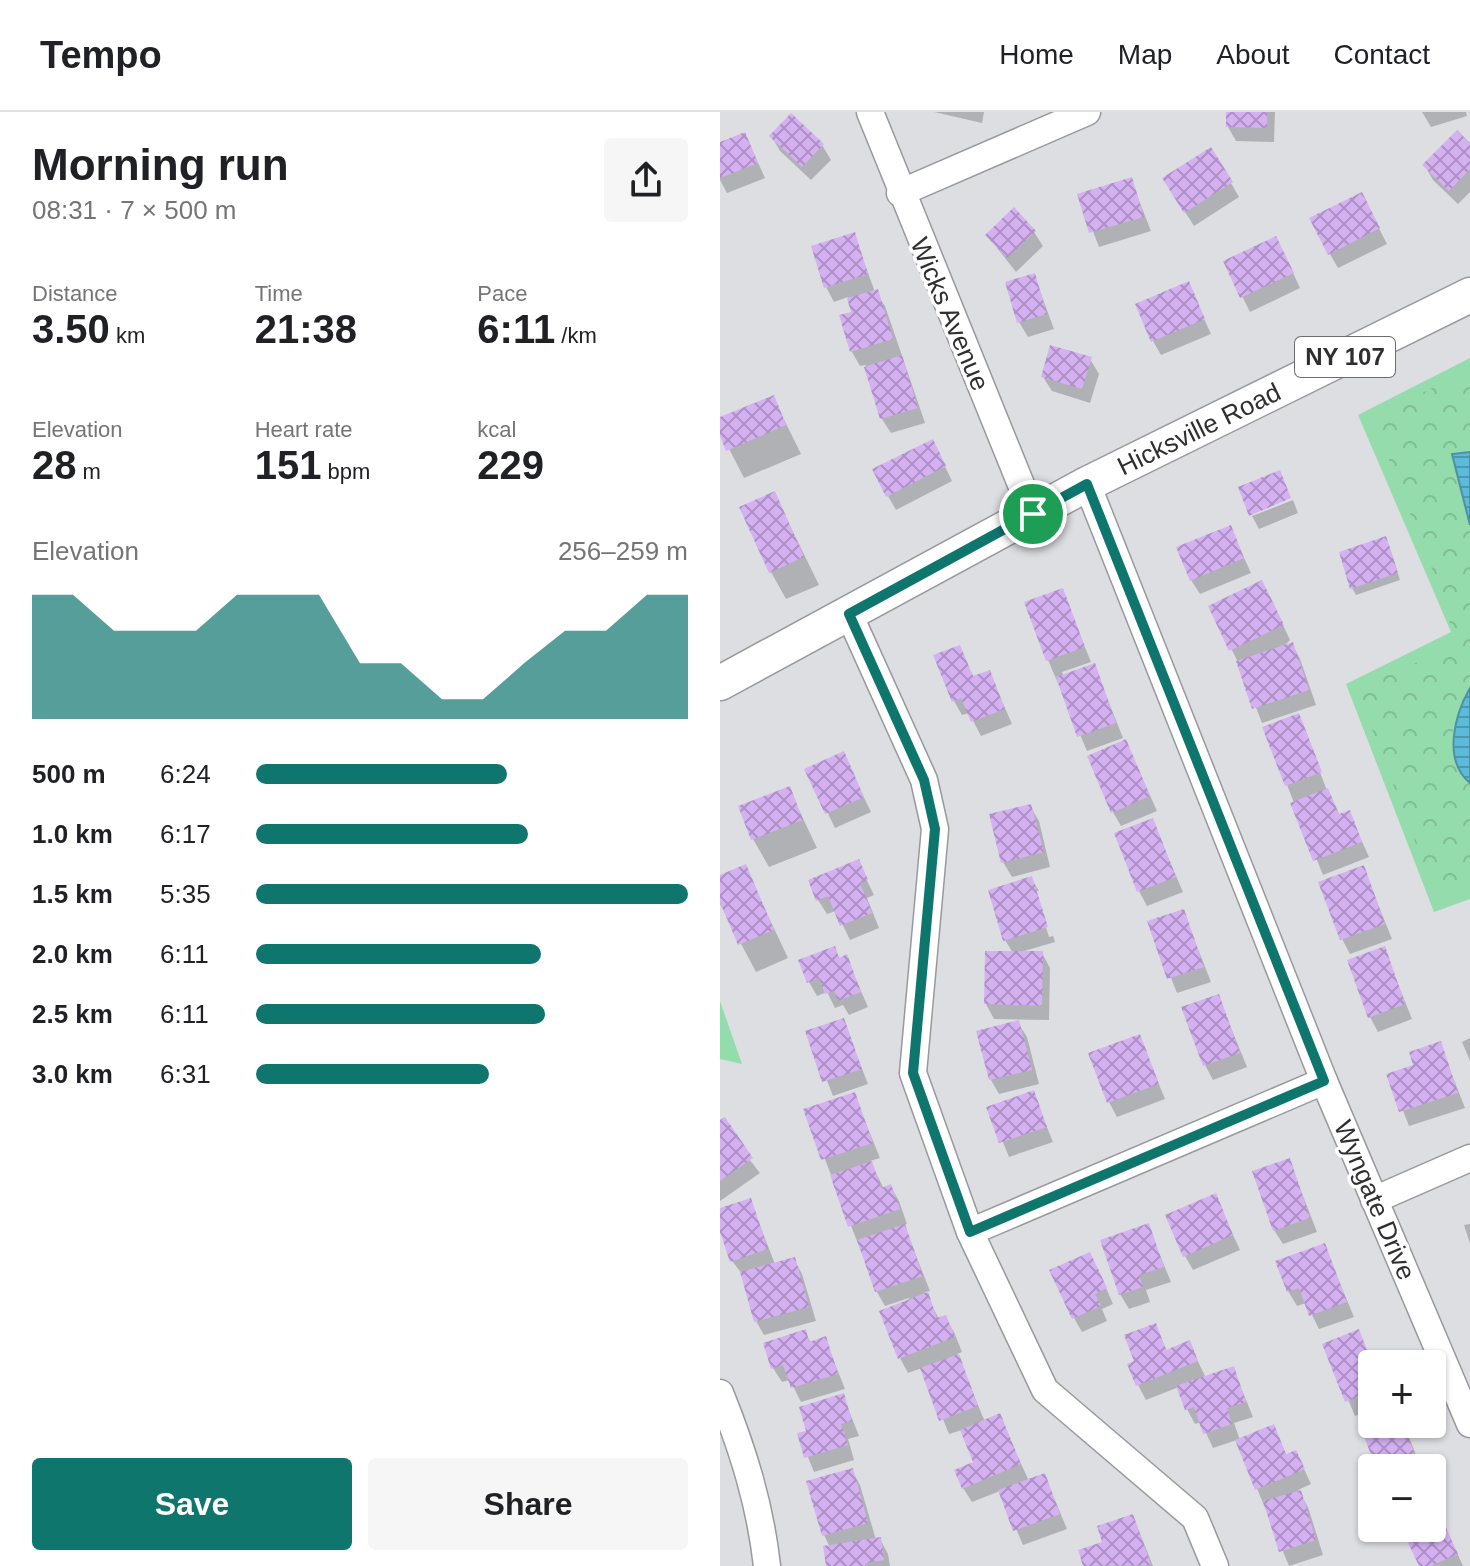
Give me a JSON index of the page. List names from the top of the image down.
{
  "streets": {
    "main road": ["NY 107", "Hicksville Road"],
    "street": ["Wicks Avenue", "Wyngate Drive"]
  },
  "crossings": [
    ["Wicks Avenue", "Hicksville Road"],
    ["Hicksville Road", "Wyngate Drive"]
  ],
  "page": {
    "header": "Tempo",
    "nav": [
      "Home",
      "Map",
      "About",
      "Contact"
    ],
    "heading": ["Morning run", "08:31 · 7 × 500 m"],
    "stats": [
      ["Distance", "3.50 km"],
      ["Time", "21:38"],
      ["Pace", "6:11 /km"],
      ["Elevation", "28 m"],
      ["Heart rate", "151 bpm"],
      ["kcal", "229"]
    ],
    "chart": ["Elevation", "256–259 m"],
    "list": [
      {
        "name": "500 m",
        "note": "6:24"
      },
      {
        "name": "1.0 km",
        "note": "6:17"
      },
      {
        "name": "1.5 km",
        "note": "5:35"
      },
      {
        "name": "2.0 km",
        "note": "6:11"
      },
      {
        "name": "2.5 km",
        "note": "6:11"
      },
      {
        "name": "3.0 km",
        "note": "6:31"
      }
    ],
    "map_buttons": ["+", "−"],
    "buttons": ["Save", "Share"]
  }
}
